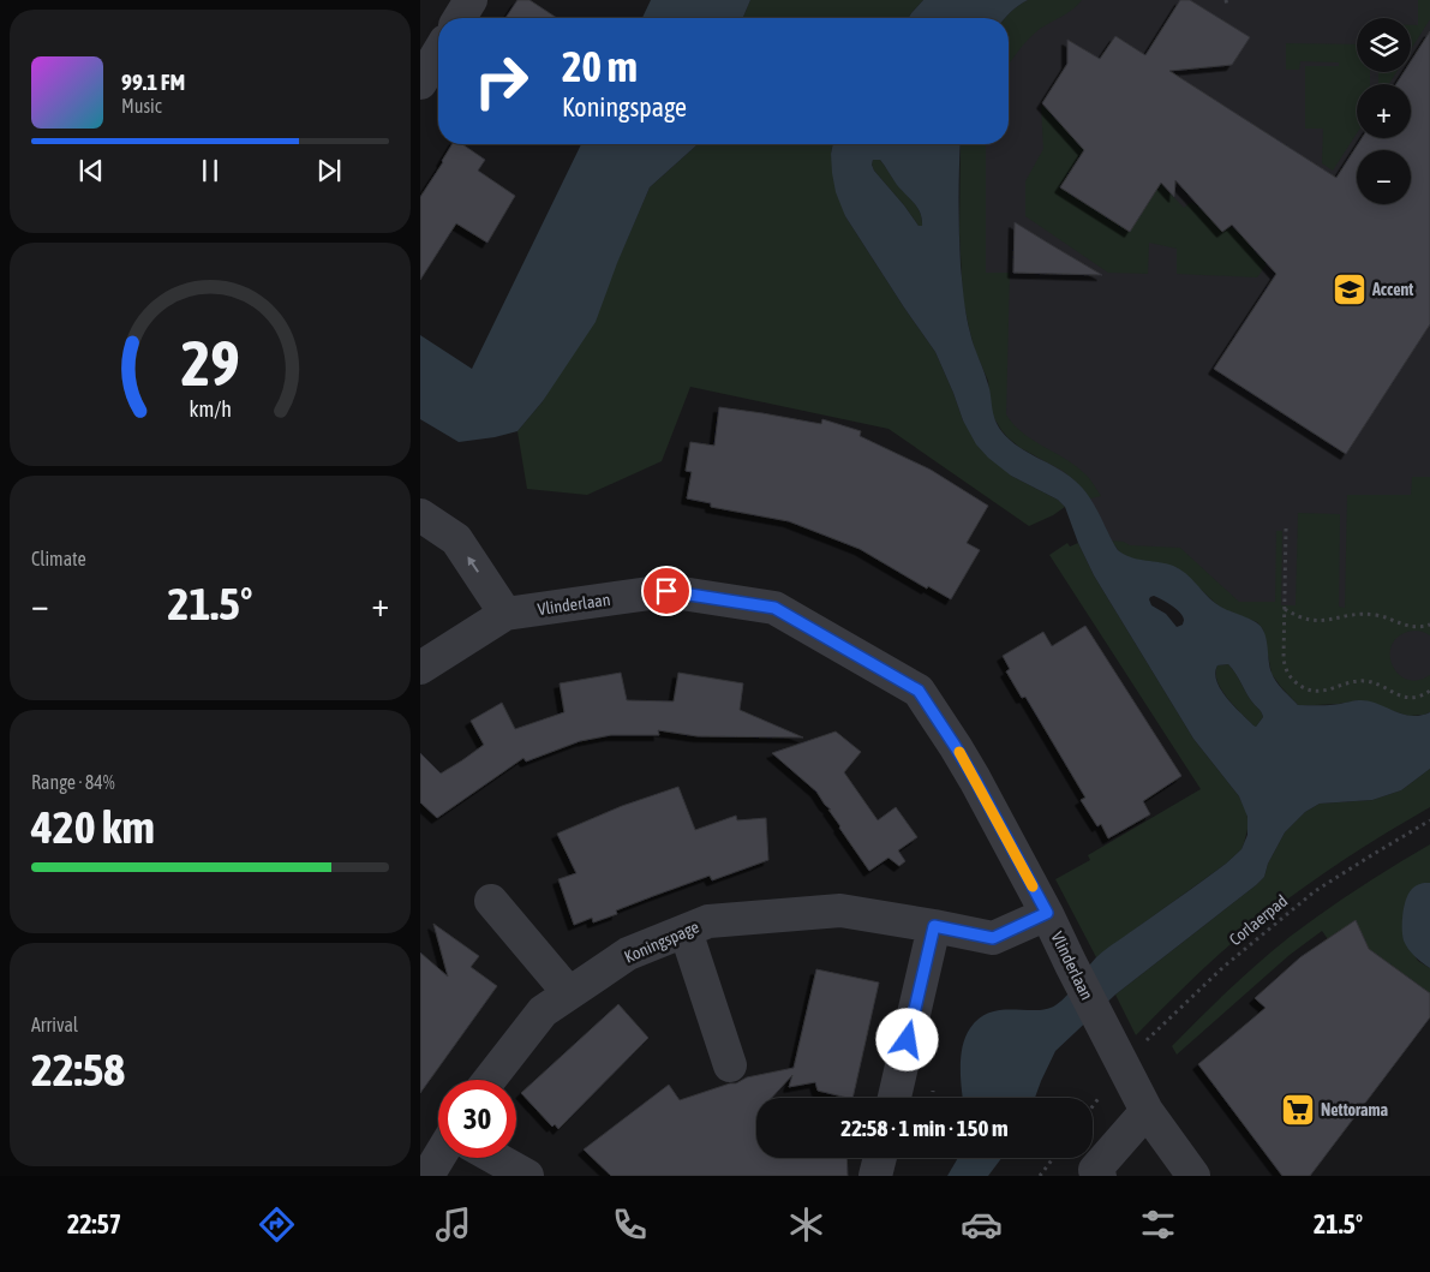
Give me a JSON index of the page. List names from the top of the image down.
{
  "streets": {
    "street": ["Vlinderlaan", "Koningspage"],
    "path": ["Corlaerpad"]
  },
  "crossings": [
    ["Vlinderlaan", "Corlaerpad"],
    ["Vlinderlaan", "Koningspage"]
  ],
  "places": {
    "school or university": ["Accent"],
    "supermarket": ["Nettorama"]
  },
  "page": {
    "map_buttons": ["+", "−"],
    "turn": ["20 m", "Koningspage"],
    "song": ["99.1 FM", "Music"],
    "tile": [
      "Climate",
      ["Range · 84%", "420 km"],
      ["Arrival", "22:58"]
    ],
    "heat": ["−", "21.5°", "+"],
    "limit": "30",
    "trip": "22:58 · 1 min · 150 m",
    "tabs": ["22:57", "21.5°"],
    "gauge": ["29", "km/h"]
  }
}
